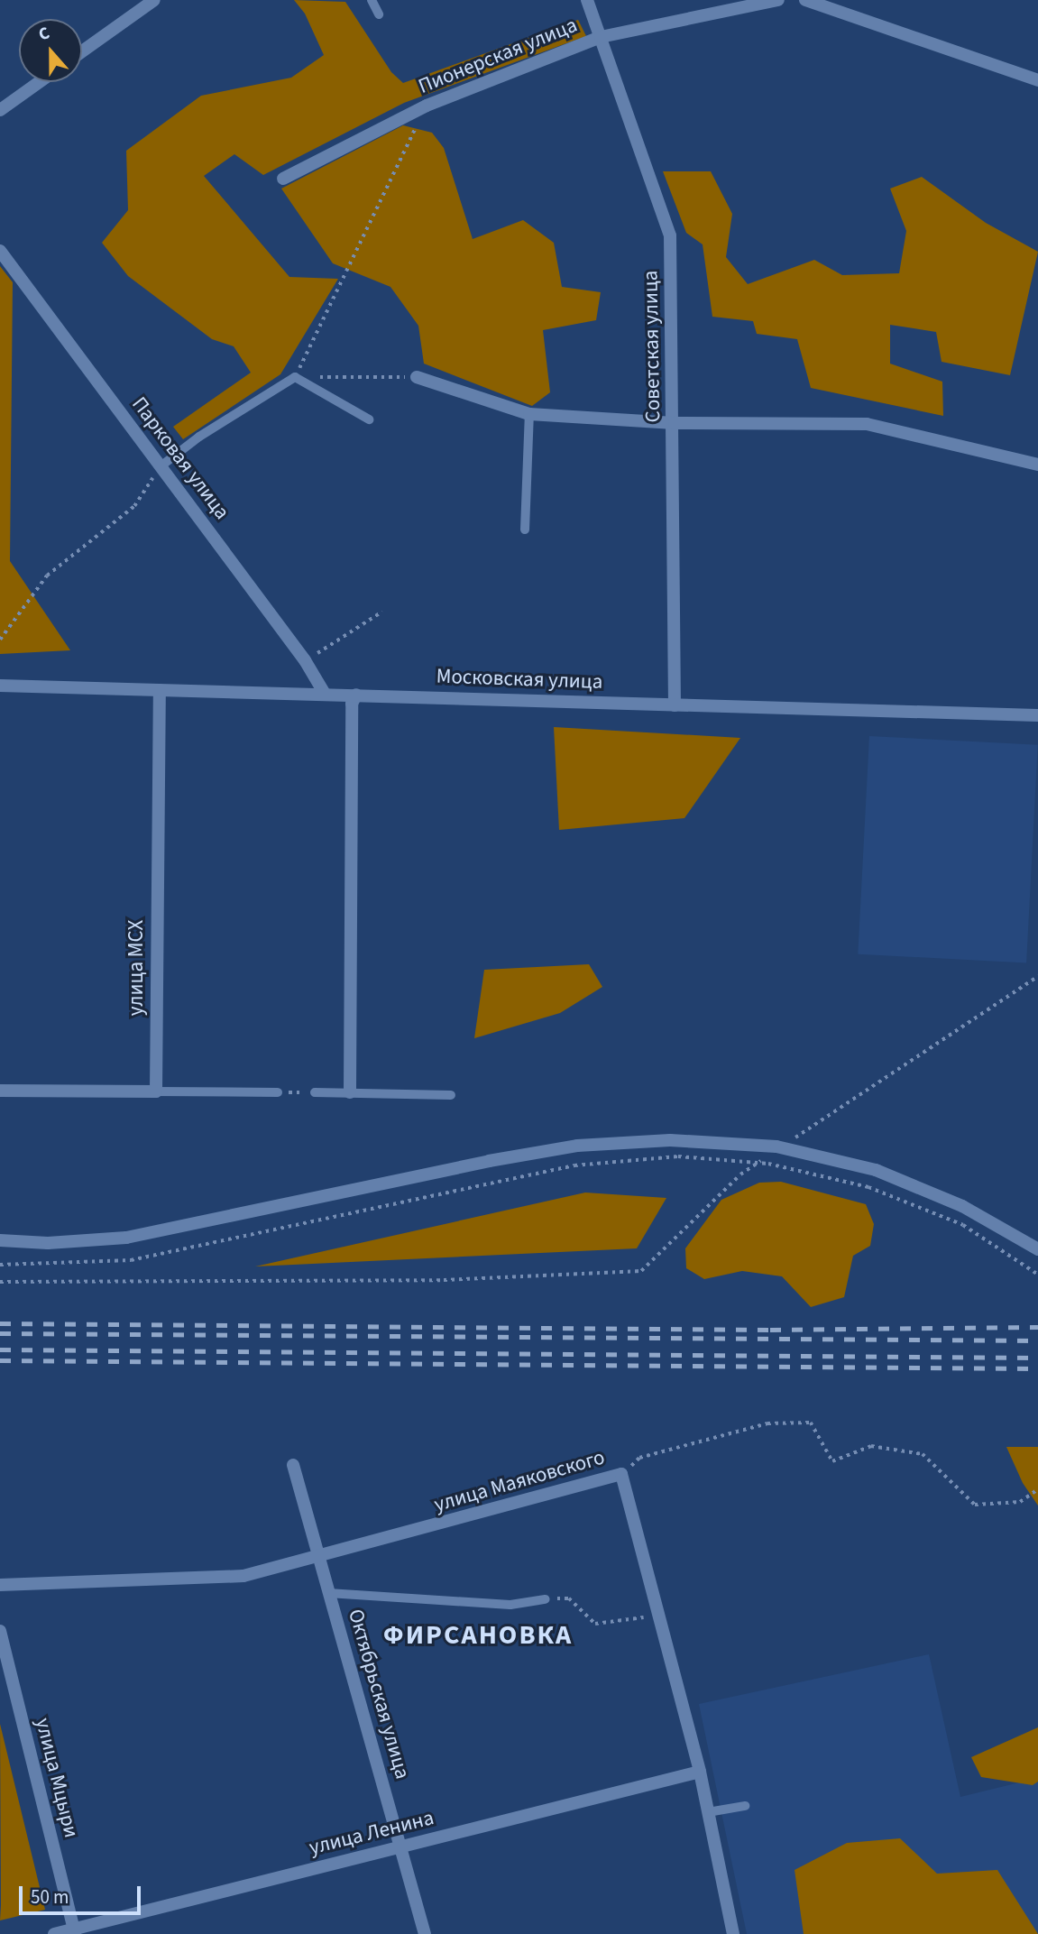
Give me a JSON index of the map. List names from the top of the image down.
{
  "streets": {
    "street": [
      "Пионерская улица",
      "Советская улица",
      "Парковая улица",
      "Московская улица",
      "улица МСХ",
      "улица Маяковского",
      "Октябрьская улица",
      "улица Мцыри",
      "улица Ленина"
    ]
  },
  "crossings": [
    ["Пионерская улица", "Советская улица"],
    ["Советская улица", "Московская улица"],
    ["Парковая улица", "Московская улица"],
    ["Московская улица", "улица МСХ"],
    ["улица Маяковского", "Октябрьская улица"],
    ["улица Маяковского", "улица Ленина"],
    ["Октябрьская улица", "улица Ленина"],
    ["улица Мцыри", "улица Ленина"]
  ],
  "districts": ["ФИРСАНОВКА"],
  "scale_bar": "50 m",
  "north": "top"
}
